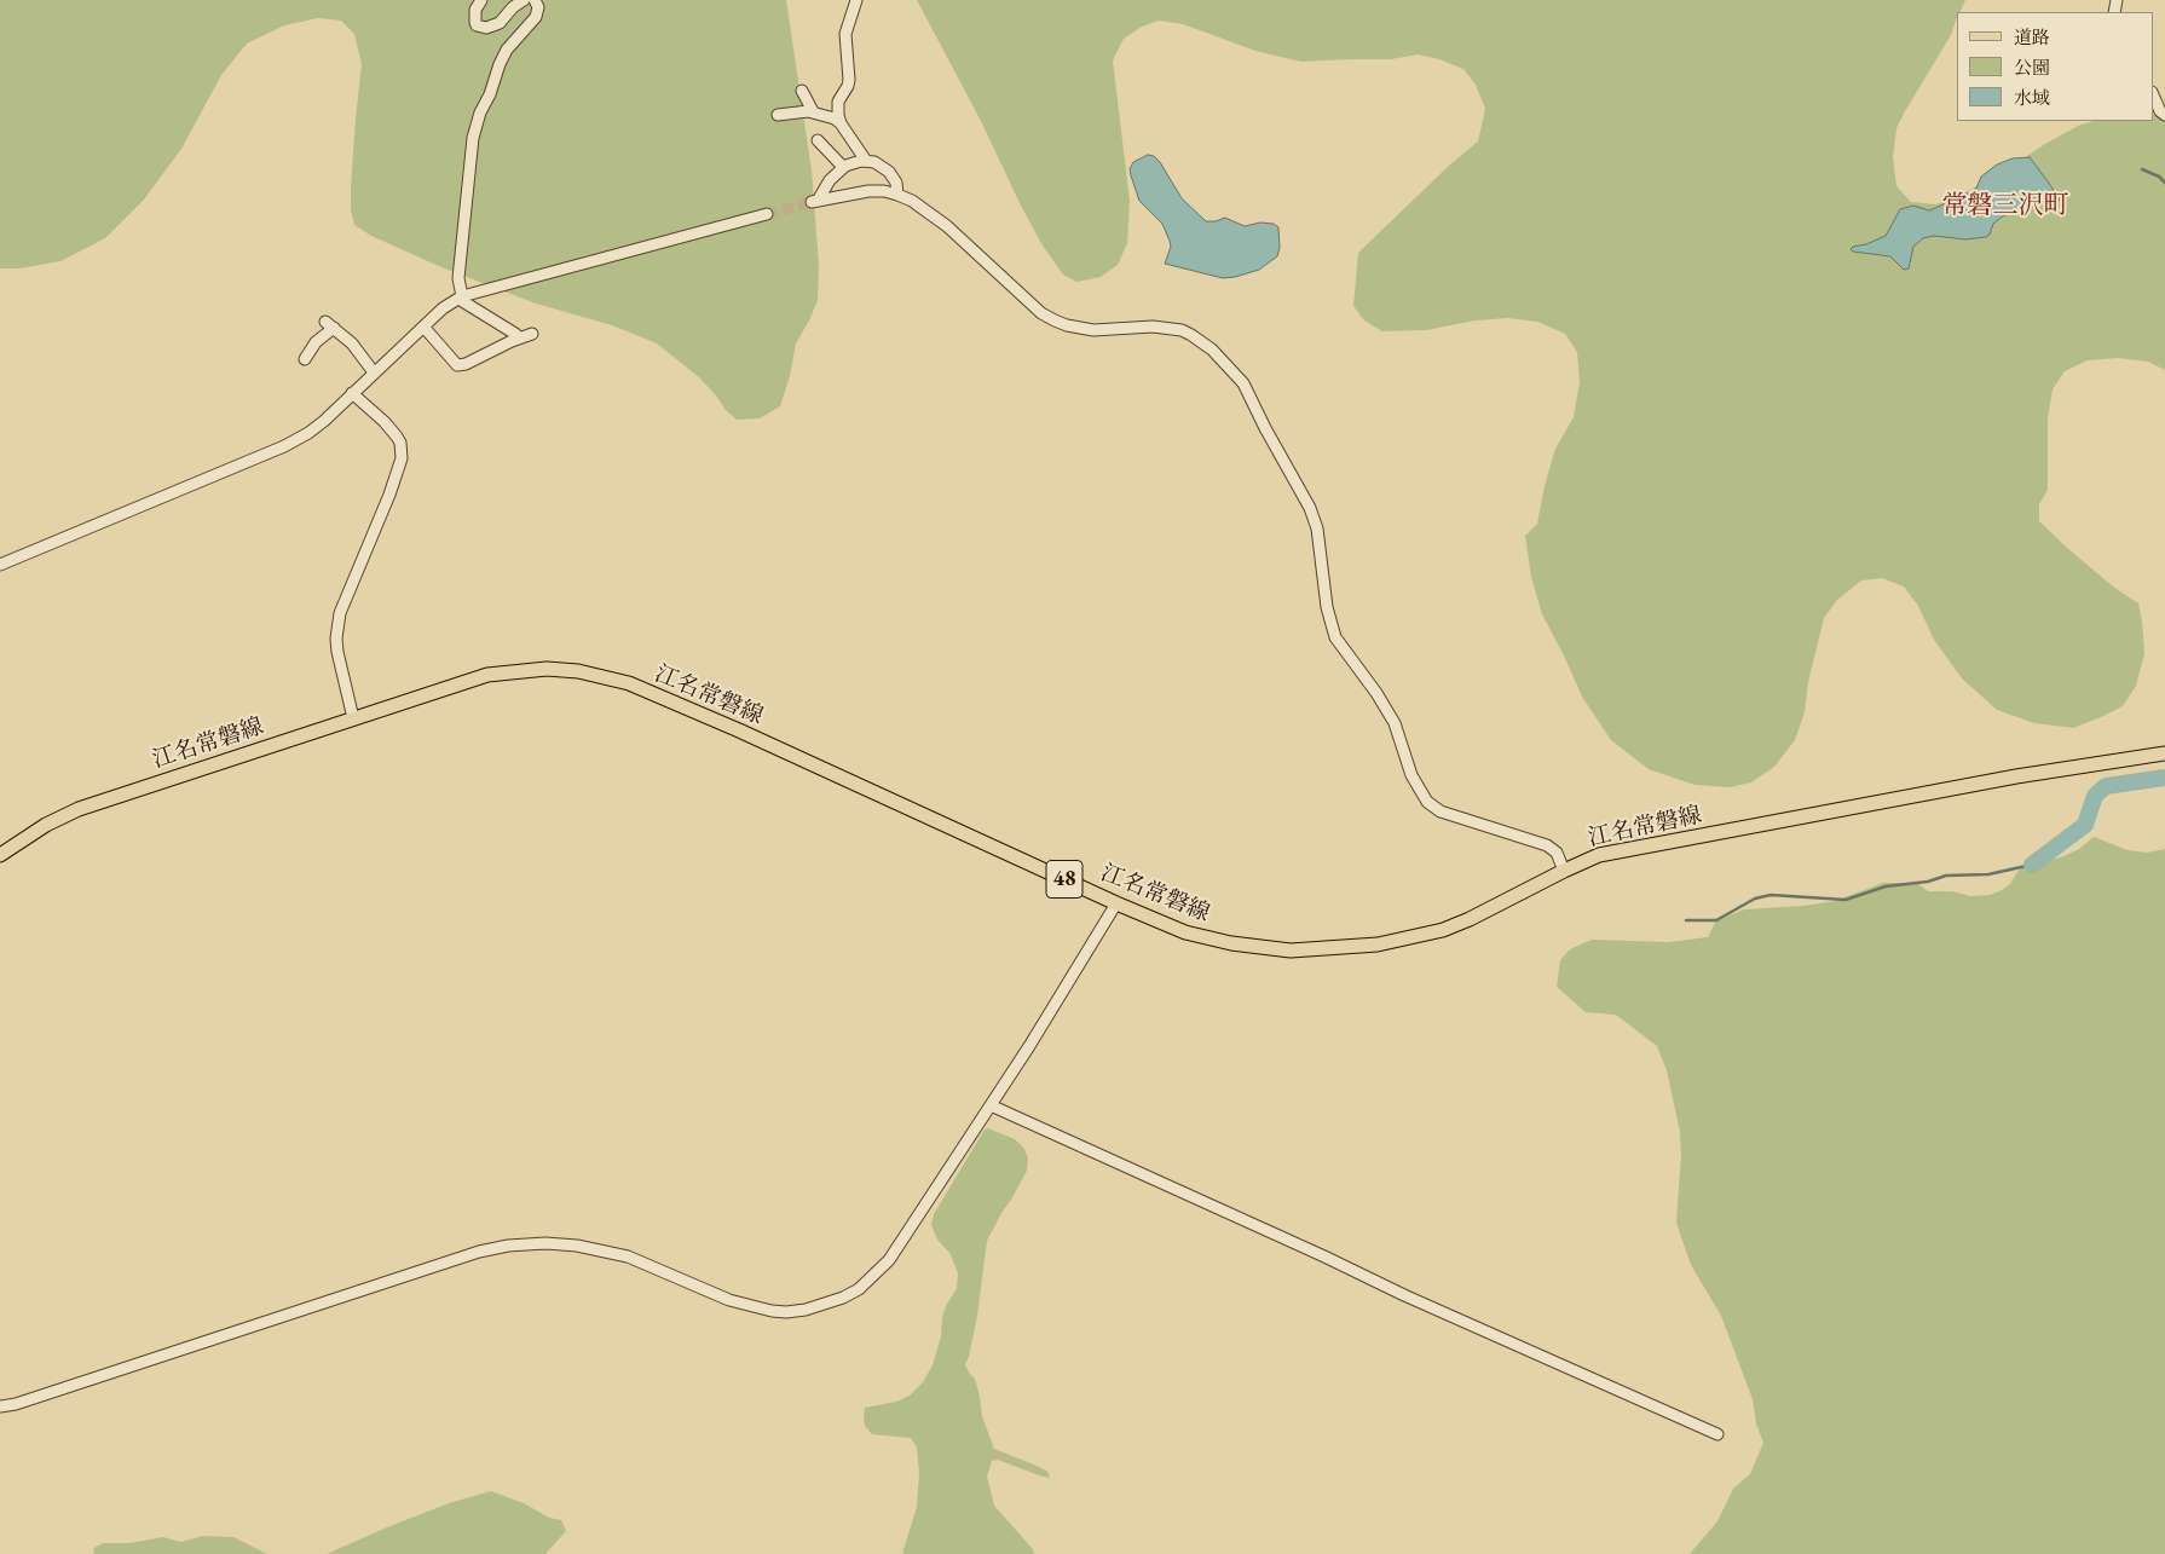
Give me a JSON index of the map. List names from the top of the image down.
{
  "streets": {
    "main road": ["江名常磐線", "48"]
  },
  "districts": ["常磐三沢町"],
  "legend": ["道路", "公園", "水域"]
}
